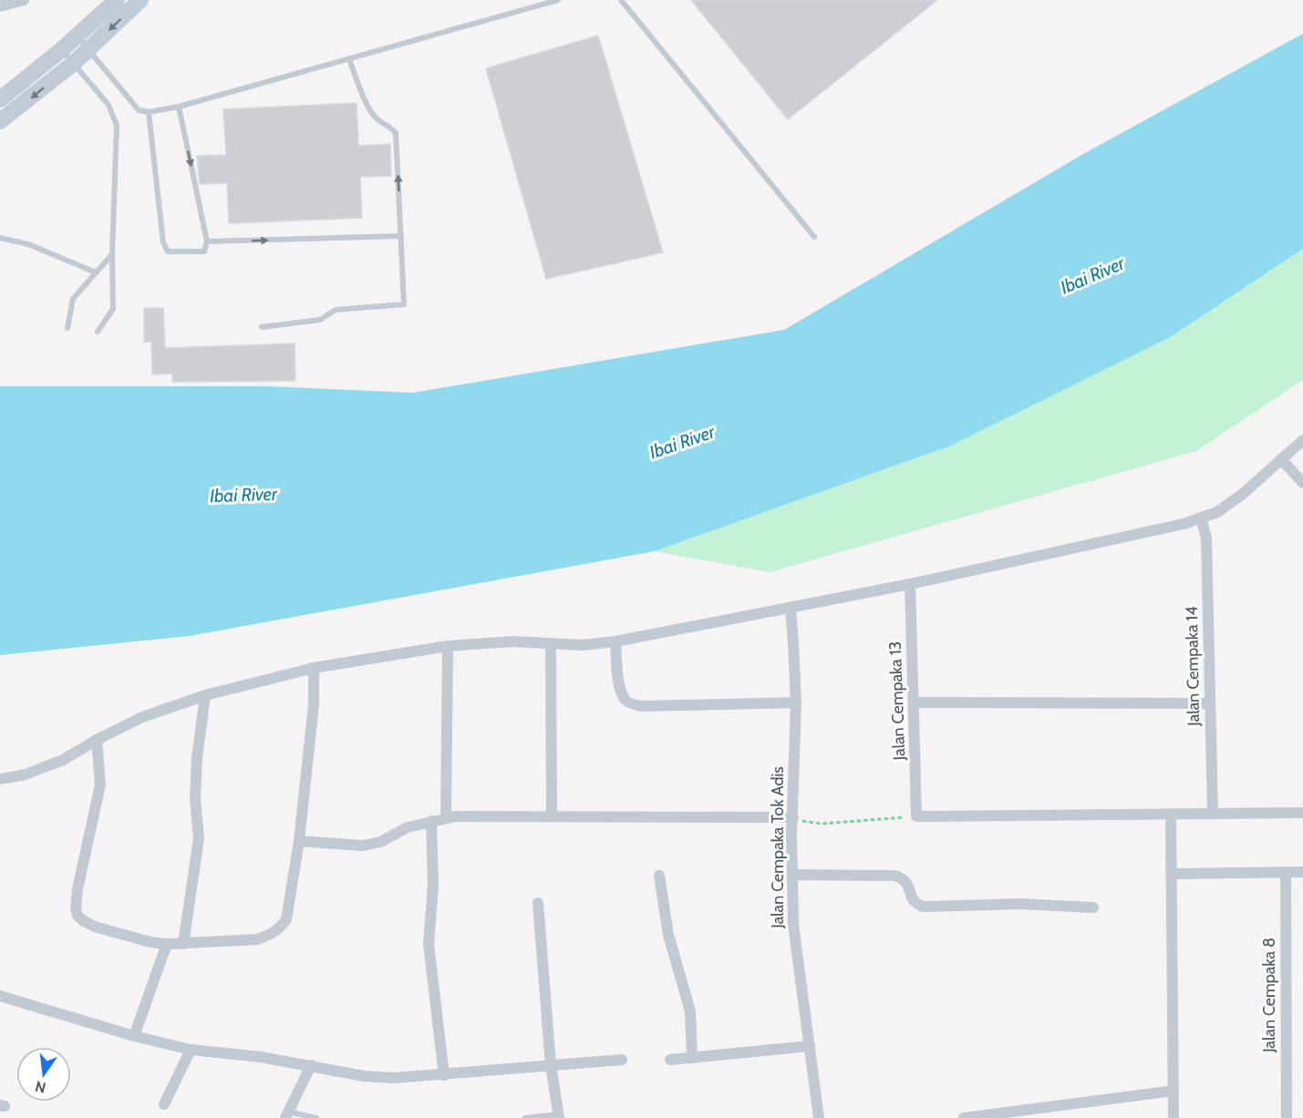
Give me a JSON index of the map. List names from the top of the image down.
{
  "streets": {
    "street": [
      "Jalan Cempaka 14",
      "Jalan Cempaka 13",
      "Jalan Cempaka Tok Adis",
      "Jalan Cempaka 8"
    ]
  },
  "water": ["Ibai River"],
  "north": "bottom"
}
